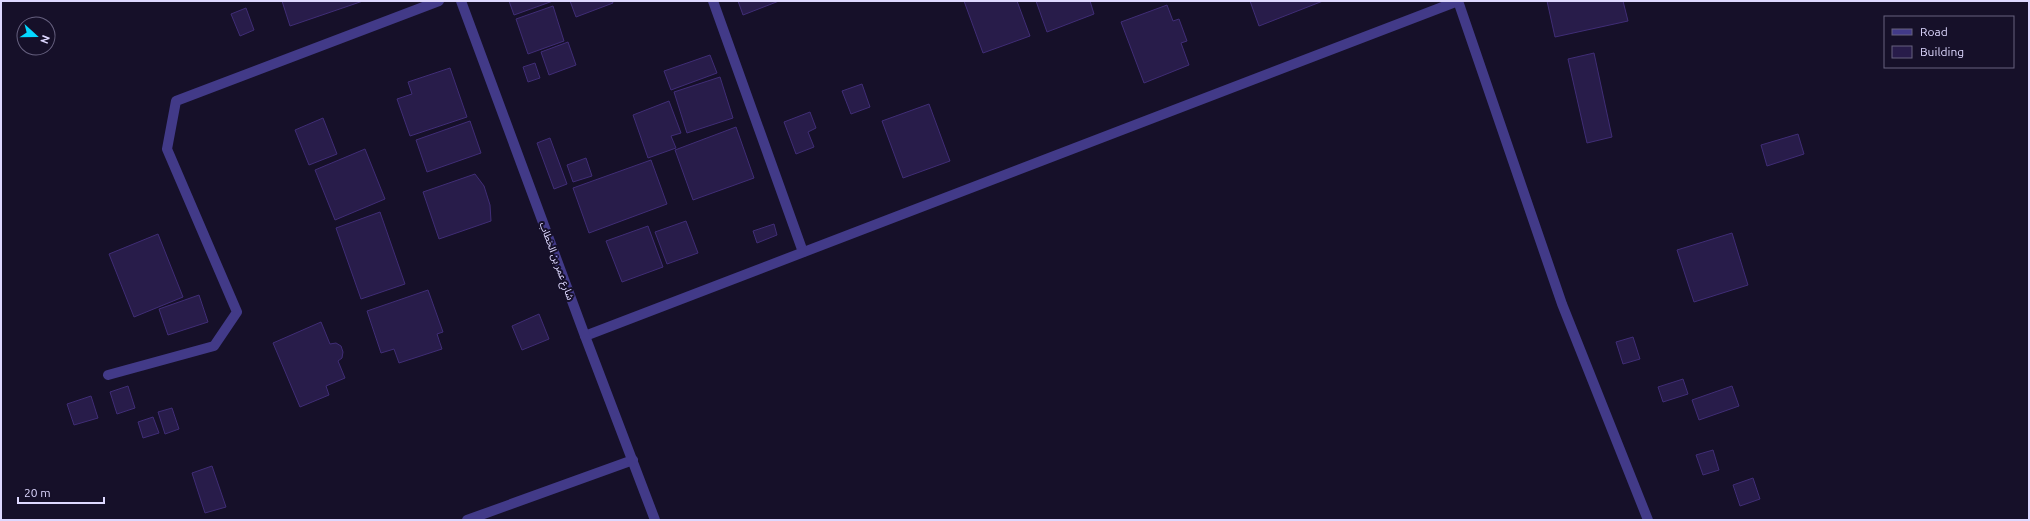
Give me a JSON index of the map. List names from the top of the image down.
{
  "streets": {
    "street": ["شارع عمر بن الخطاب"]
  },
  "legend": ["Road", "Building"],
  "scale_bar": "20 m",
  "north": "right"
}
